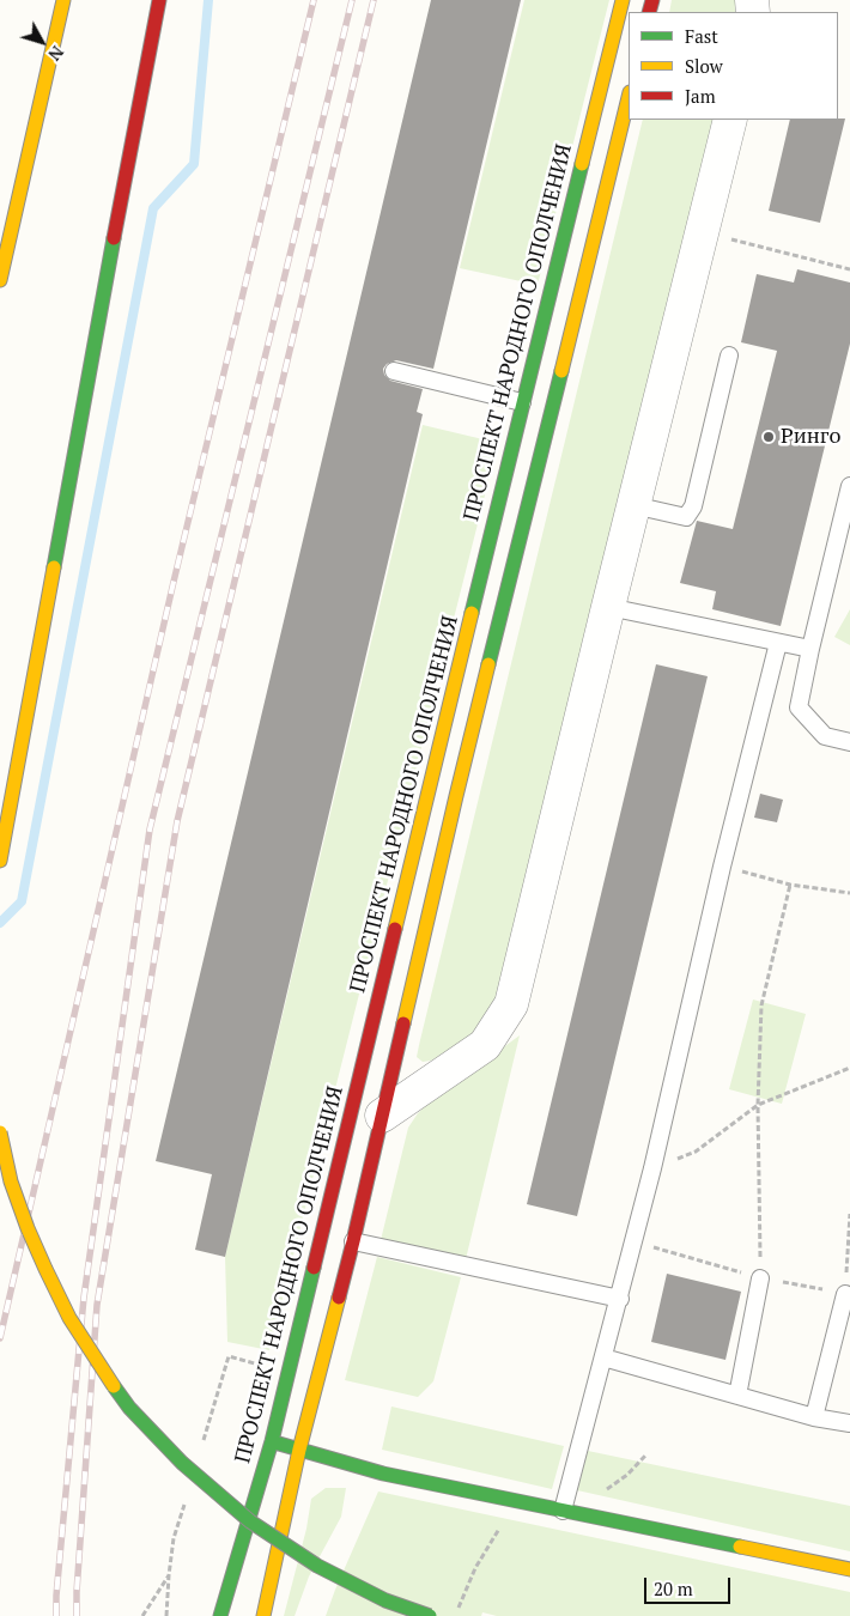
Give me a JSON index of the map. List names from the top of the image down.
{
  "streets": {
    "main road": ["ПРОСПЕКТ НАРОДНОГО ОПОЛЧЕНИЯ"]
  },
  "places": ["Ринго"],
  "legend": ["Fast", "Slow", "Jam"],
  "scale_bar": "20 m",
  "north": "bottom right"
}
